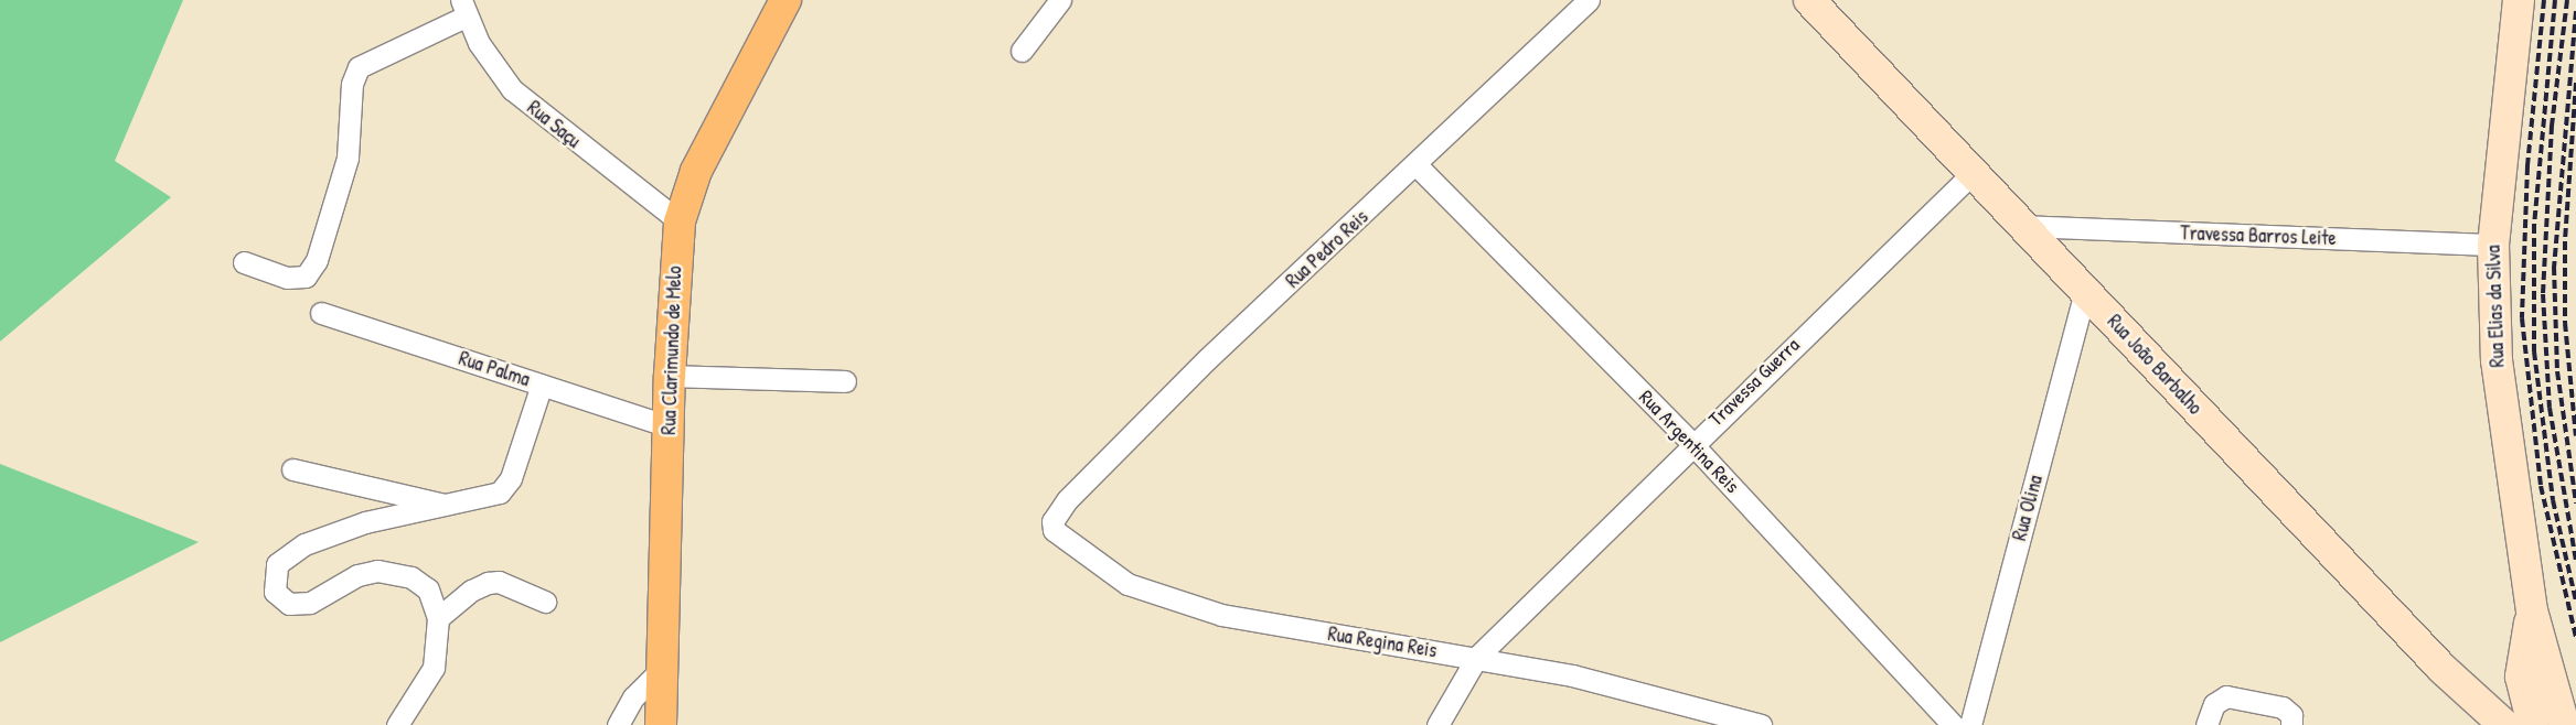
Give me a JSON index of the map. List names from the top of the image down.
{
  "streets": {
    "main road": ["Rua Clarimundo de Melo"],
    "street": [
      "Rua Saçu",
      "Travessa Barros Leite",
      "Rua Pedro Reis",
      "Rua Elias da Silva",
      "Rua João Barbalho",
      "Rua Palma",
      "Travessa Guerra",
      "Rua Argentina Reis",
      "Rua Olina",
      "Rua Regina Reis"
    ]
  },
  "crossings": [
    ["Rua Saçu", "Rua Clarimundo de Melo"],
    ["Travessa Barros Leite", "Rua Elias da Silva"],
    ["Travessa Barros Leite", "Rua João Barbalho"],
    ["Rua Pedro Reis", "Rua Argentina Reis"],
    ["Rua Pedro Reis", "Rua Regina Reis"],
    ["Rua Clarimundo de Melo", "Rua Palma"],
    ["Rua João Barbalho", "Travessa Guerra"],
    ["Rua João Barbalho", "Rua Olina"],
    ["Travessa Guerra", "Rua Argentina Reis"],
    ["Travessa Guerra", "Rua Regina Reis"]
  ]
}
